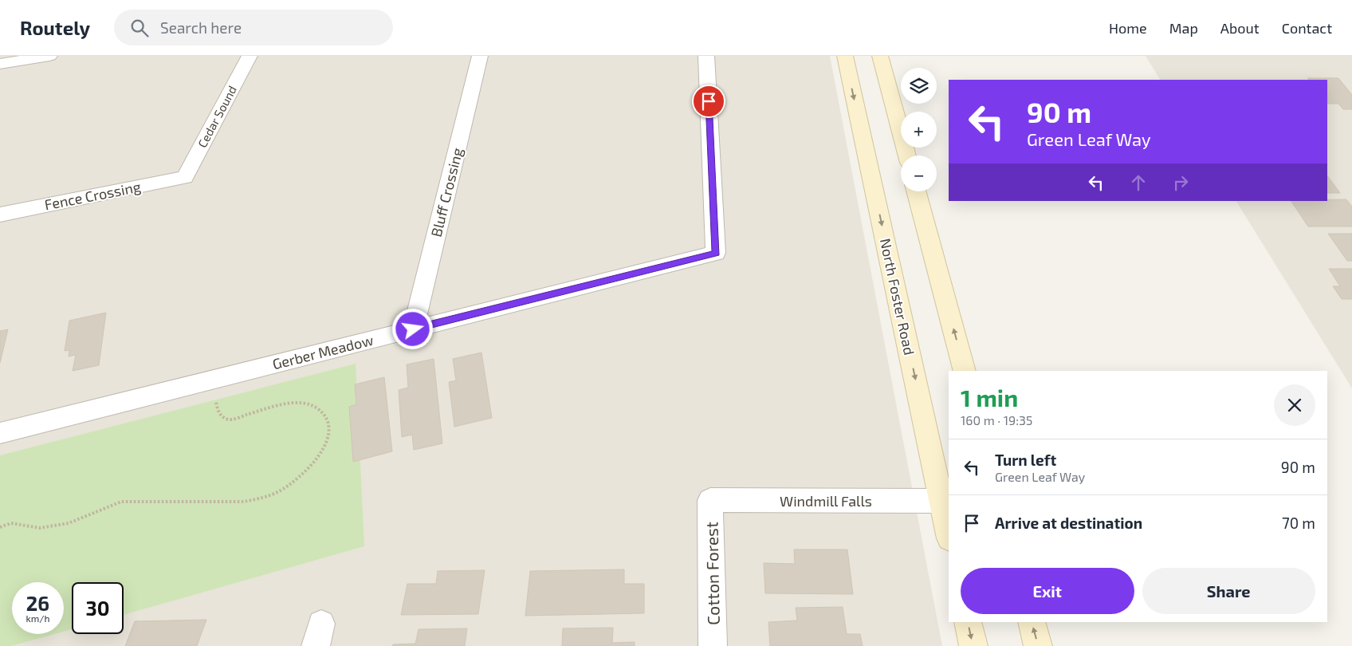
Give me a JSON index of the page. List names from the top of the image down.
{
  "streets": {
    "main road": ["North Foster Road"],
    "street": [
      "Cedar Sound",
      "Bluff Crossing",
      "Fence Crossing",
      "Gerber Meadow",
      "Windmill Falls",
      "Cotton Forest"
    ]
  },
  "crossings": [
    ["Cedar Sound", "Fence Crossing"],
    ["Bluff Crossing", "Gerber Meadow"],
    ["North Foster Road", "Windmill Falls"],
    ["Windmill Falls", "Cotton Forest"]
  ],
  "page": {
    "header": "Routely",
    "search": "Search here",
    "nav": [
      "Home",
      "Map",
      "About",
      "Contact"
    ],
    "map_buttons": ["+", "−"],
    "turn": ["90 m", "Green Leaf Way"],
    "heading": ["1 min", "160 m · 19:35"],
    "list": [
      {
        "name": "Turn left",
        "note": "Green Leaf Way",
        "value": "90 m"
      },
      {
        "name": "Arrive at destination",
        "value": "70 m"
      }
    ],
    "buttons": ["Exit", "Share"],
    "speed": "26 km/h",
    "limit": "30"
  }
}
